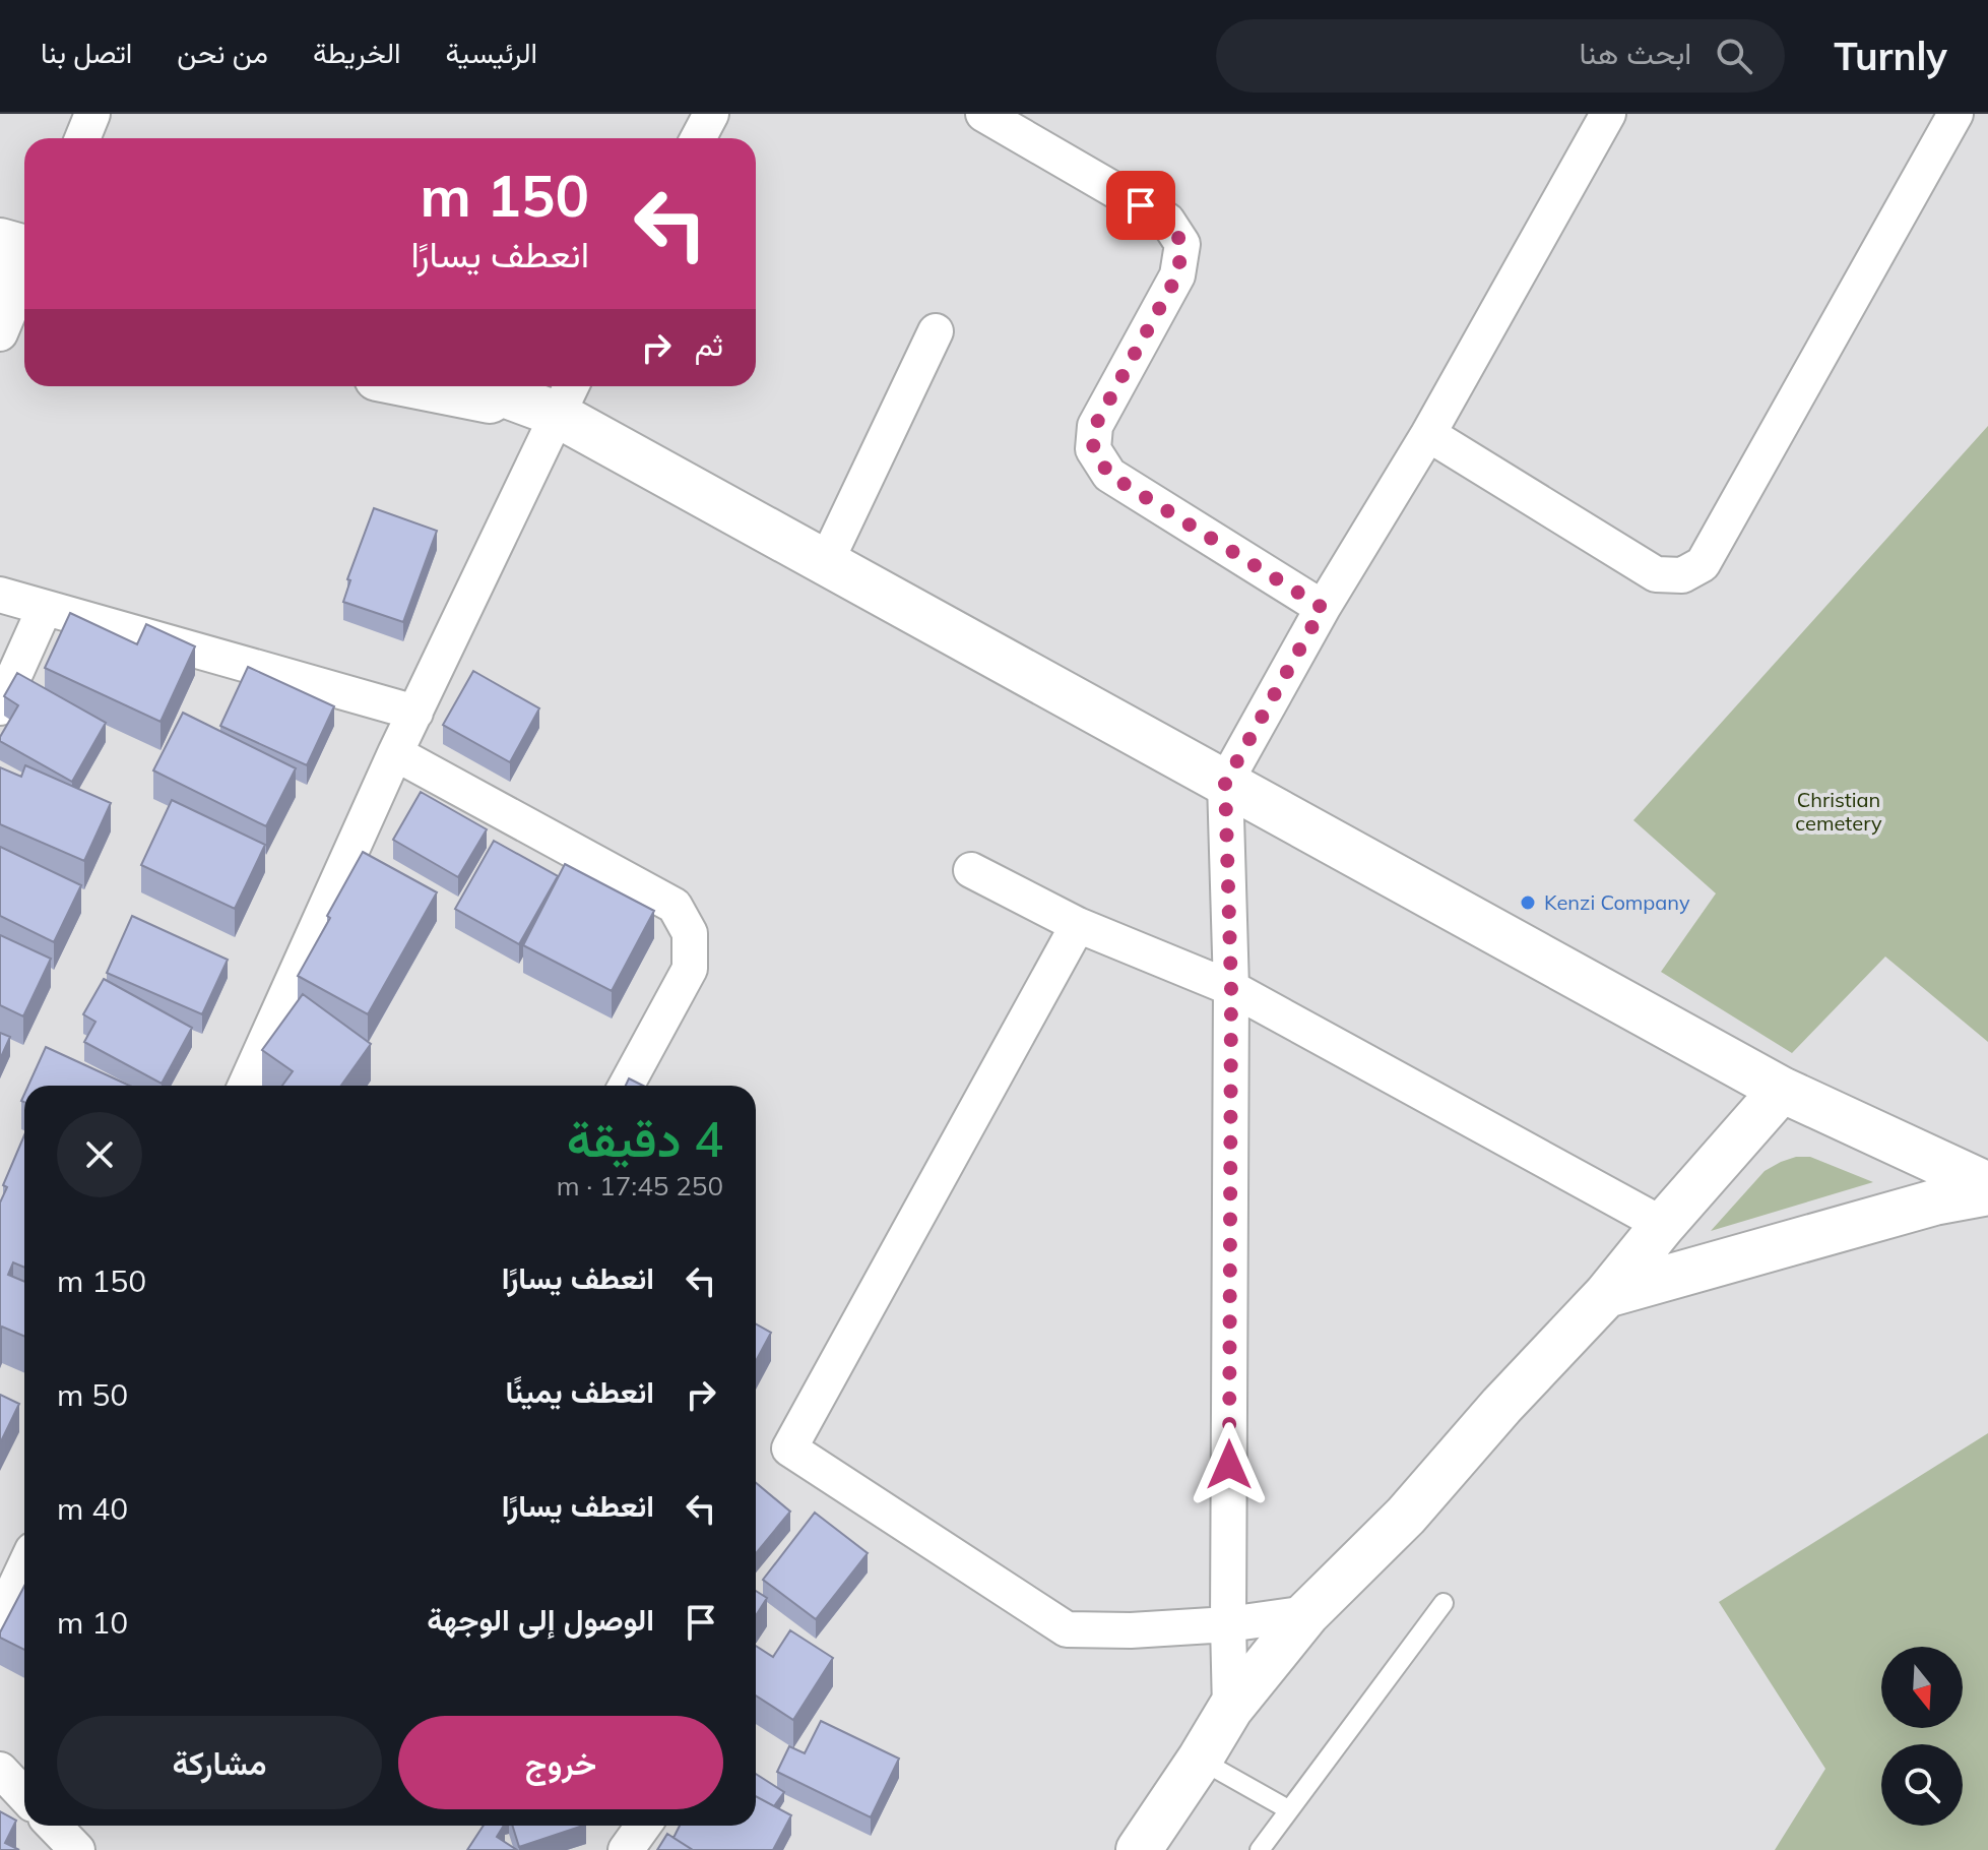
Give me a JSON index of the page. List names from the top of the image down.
{
  "parks": ["Christian cemetery"],
  "places": ["Kenzi Company"],
  "north": "bottom",
  "page": {
    "header": "Turnly",
    "search": "ابحث هنا",
    "nav": [
      "الرئيسية",
      "الخريطة",
      "من نحن",
      "اتصل بنا"
    ],
    "turn": ["150 m", "انعطف يسارًا"],
    "then": "ثم",
    "heading": ["4 دقيقة", "250 m · 17:45"],
    "list": [
      {
        "name": "انعطف يسارًا",
        "value": "150 m"
      },
      {
        "name": "انعطف يمينًا",
        "value": "50 m"
      },
      {
        "name": "انعطف يسارًا",
        "value": "40 m"
      },
      {
        "name": "الوصول إلى الوجهة",
        "value": "10 m"
      }
    ],
    "buttons": ["خروج", "مشاركة"]
  }
}
